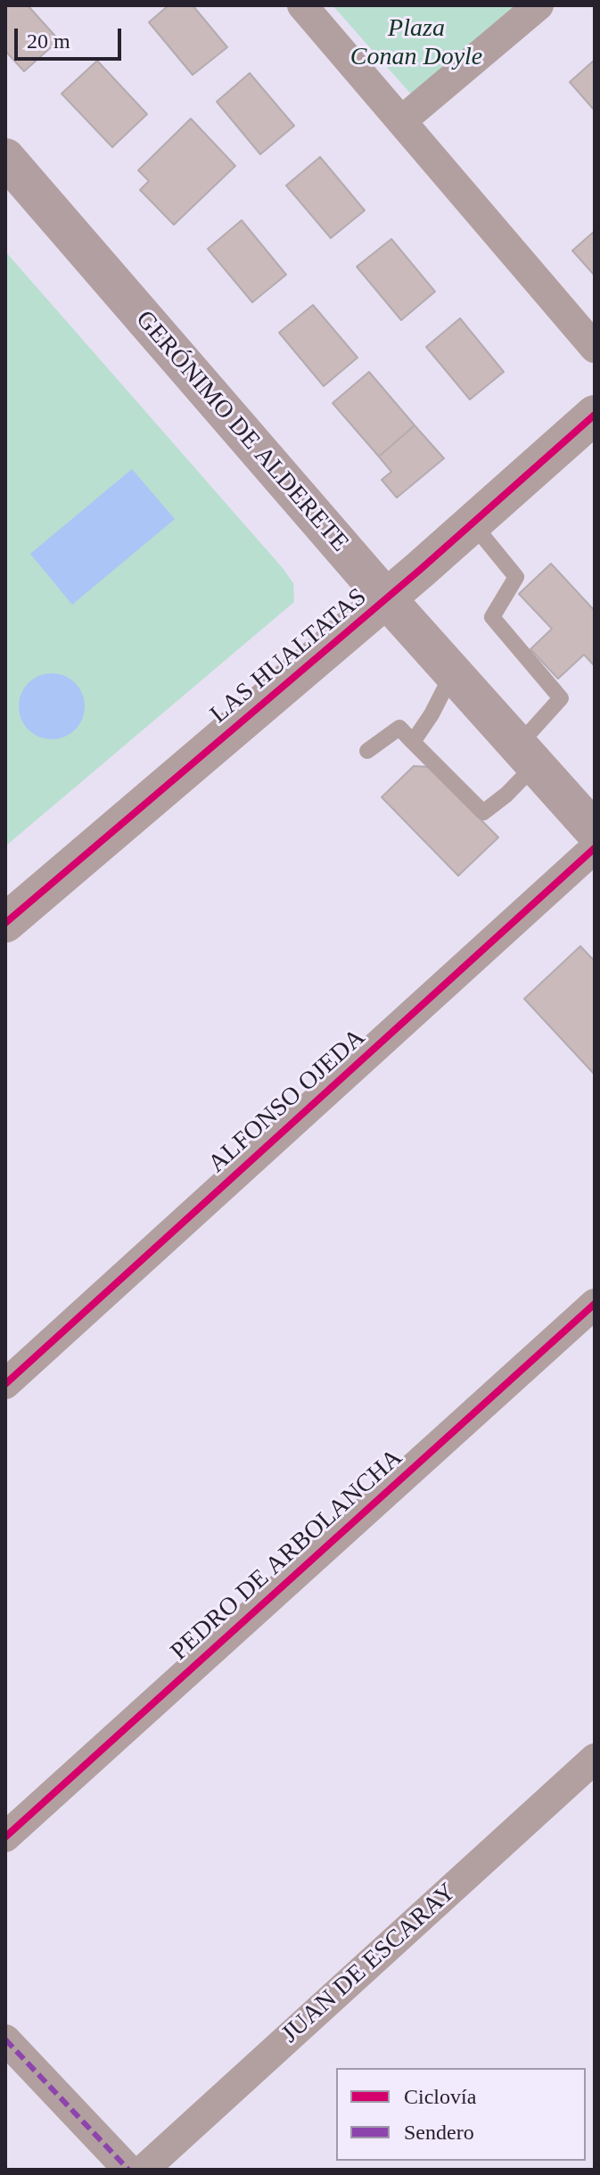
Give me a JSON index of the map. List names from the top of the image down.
{
  "streets": {
    "main road": ["GERÓNIMO DE ALDERETE"],
    "street": [
      "LAS HUALTATAS",
      "ALFONSO OJEDA",
      "PEDRO DE ARBOLANCHA",
      "JUAN DE ESCARAY"
    ]
  },
  "crossings": [
    ["GERÓNIMO DE ALDERETE", "LAS HUALTATAS"]
  ],
  "parks": ["Plaza Conan Doyle"],
  "legend": ["Ciclovía", "Sendero"],
  "scale_bar": "20 m"
}
